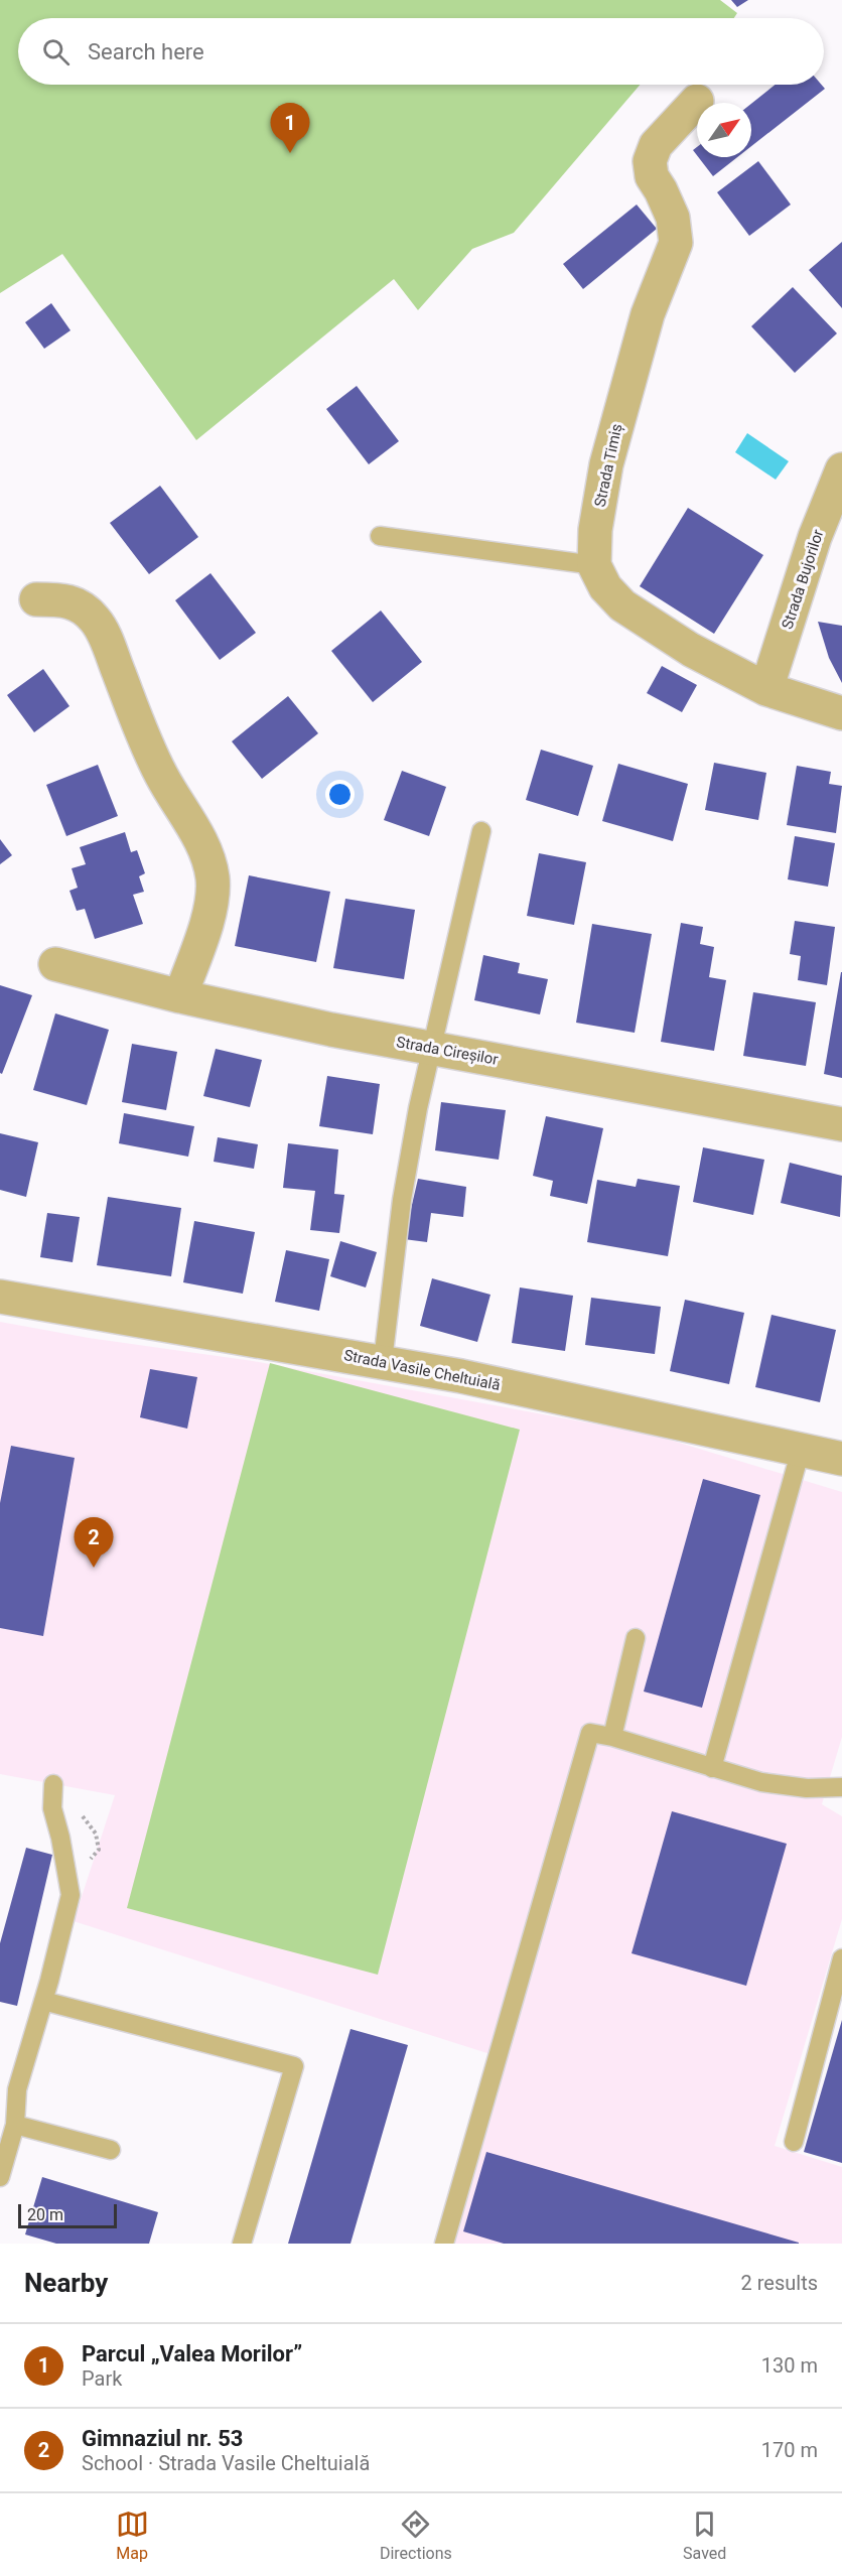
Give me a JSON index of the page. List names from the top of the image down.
{
  "streets": {
    "street": [
      "Strada Timiș",
      "Strada Bujorilor",
      "Strada Cireșilor",
      "Strada Vasile Cheltuială"
    ]
  },
  "scale_bar": "20 m",
  "north": "top right",
  "page": {
    "search": "Search here",
    "pins": ["1", "2"],
    "scale": "20 m",
    "heading": ["Nearby", "2 results"],
    "list": [
      {
        "mark": "1",
        "name": "Parcul „Valea Morilor”",
        "note": "Park",
        "value": "130 m"
      },
      {
        "mark": "2",
        "name": "Gimnaziul nr. 53",
        "note": "School · Strada Vasile Cheltuială",
        "value": "170 m"
      }
    ],
    "nav": ["Map", "Directions", "Saved"]
  }
}
